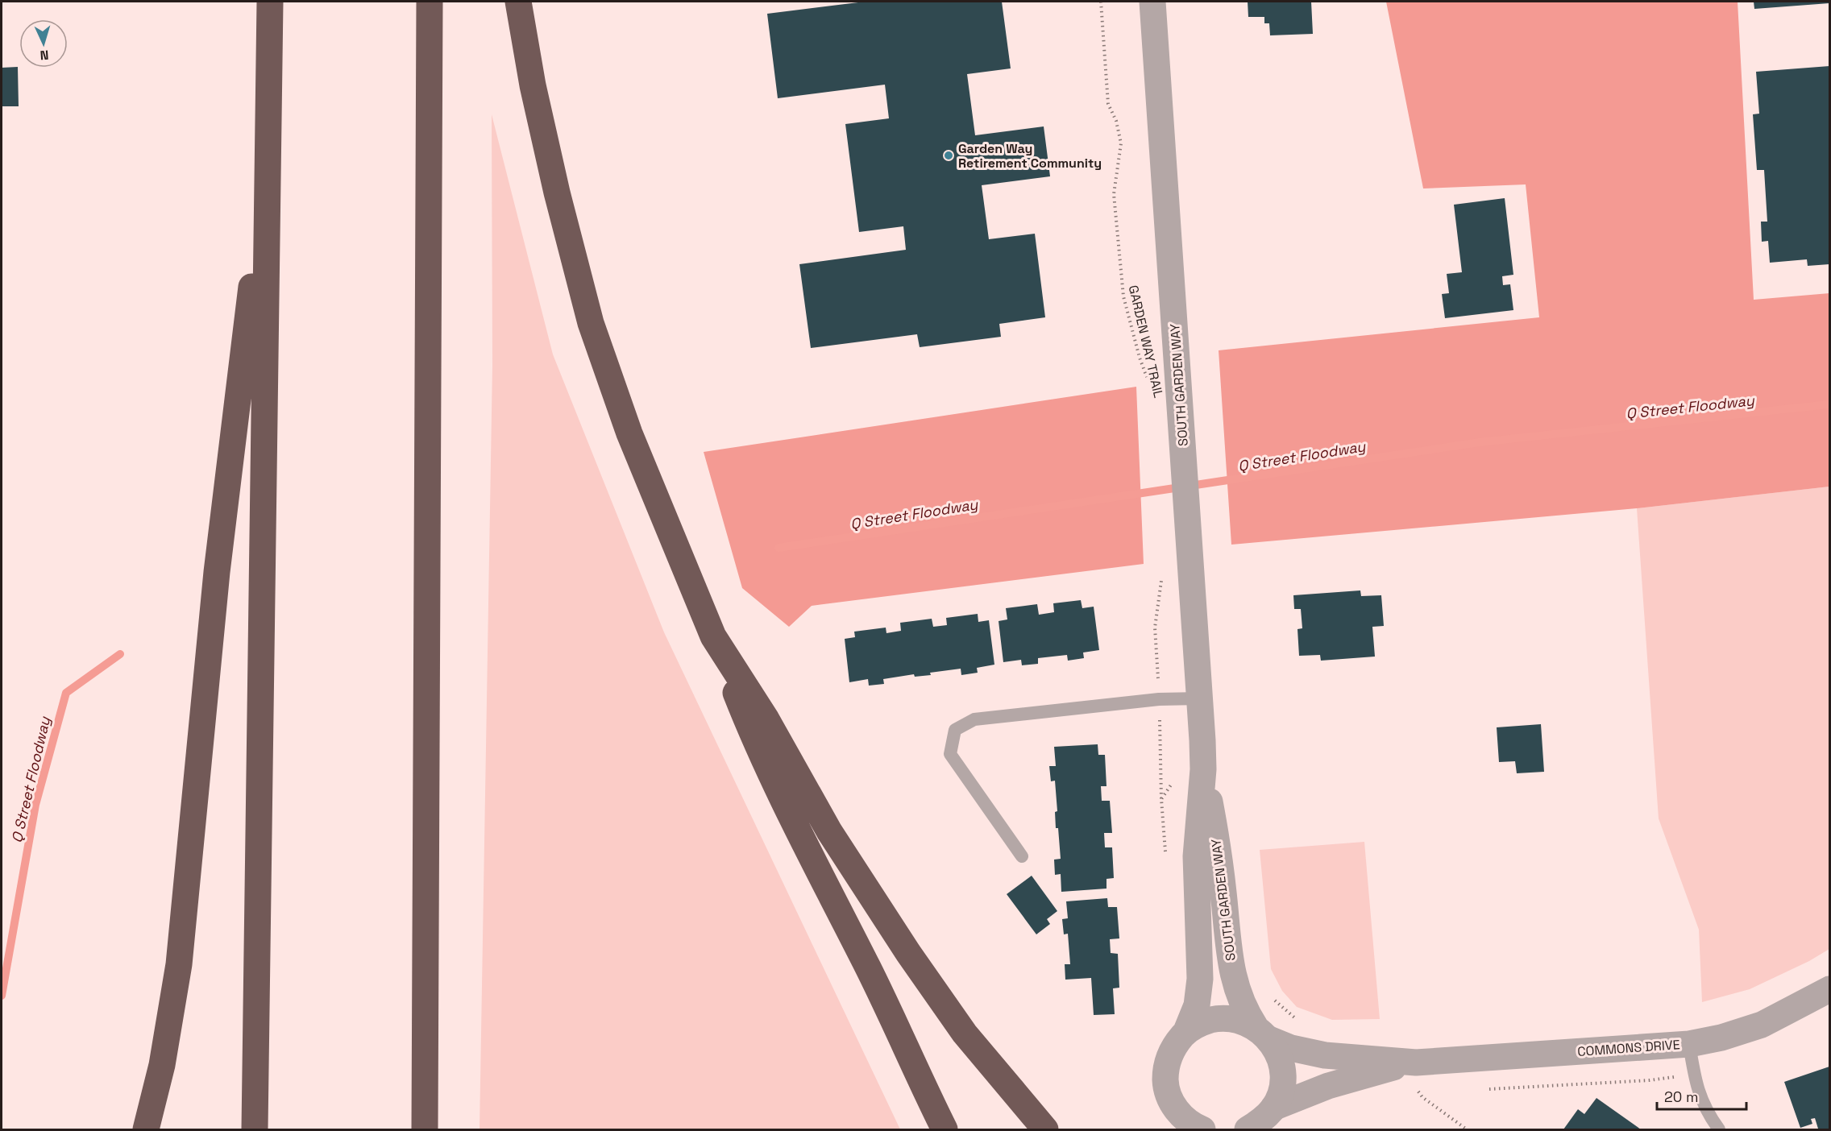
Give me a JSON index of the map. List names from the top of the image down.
{
  "streets": {
    "street": ["SOUTH GARDEN WAY", "COMMONS DRIVE"],
    "path": ["GARDEN WAY TRAIL"]
  },
  "crossings": [
    ["SOUTH GARDEN WAY", "COMMONS DRIVE"]
  ],
  "water": ["Q Street Floodway"],
  "places": ["Garden Way Retirement Community"],
  "scale_bar": "20 m",
  "north": "bottom"
}
